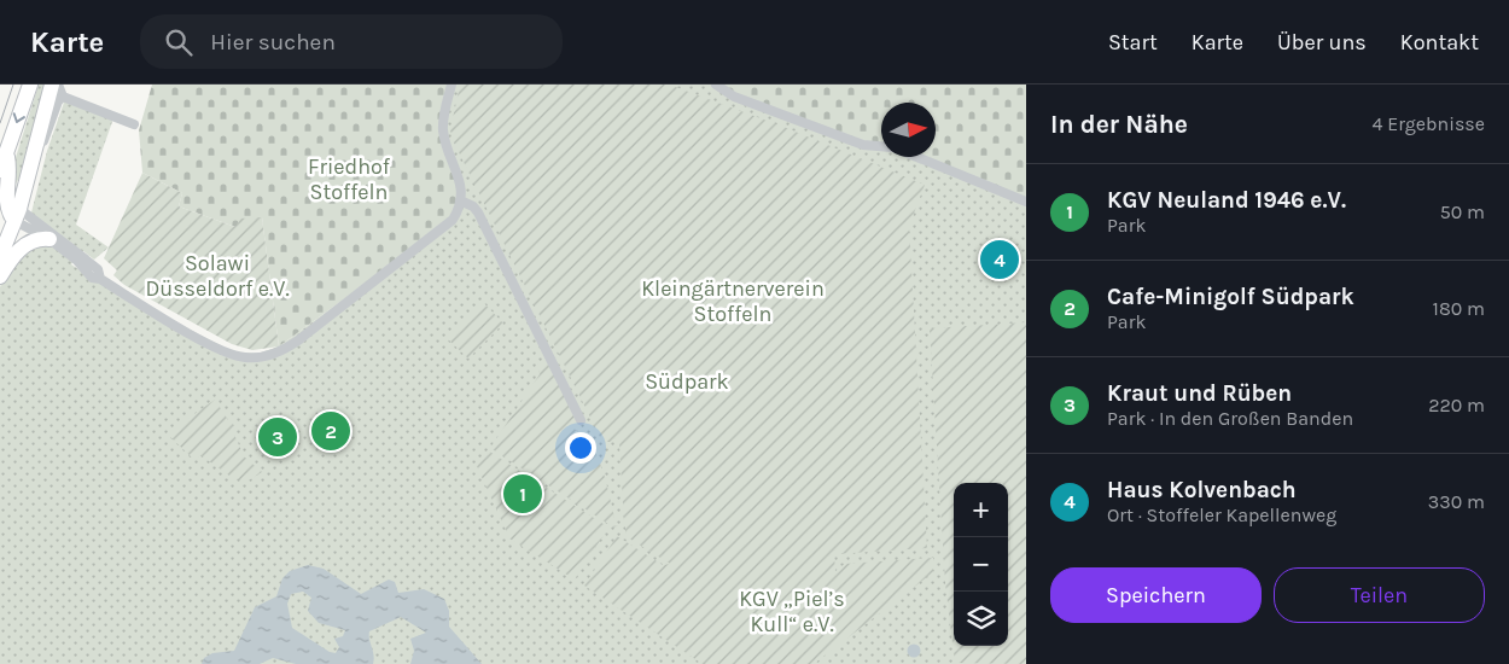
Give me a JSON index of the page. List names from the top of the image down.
{
  "parks": [
    "Friedhof Stoffeln",
    "Solawi Düsseldorf e.V.",
    "Kleingärtnerverein Stoffeln",
    "Südpark",
    "KGV „Piel’s Kull“ e.V."
  ],
  "north": "right",
  "page": {
    "header": "Karte",
    "search": "Hier suchen",
    "nav": [
      "Start",
      "Karte",
      "Über uns",
      "Kontakt"
    ],
    "heading": ["In der Nähe", "4 Ergebnisse"],
    "list": [
      {
        "mark": "1",
        "name": "KGV Neuland 1946 e.V.",
        "note": "Park",
        "value": "50 m"
      },
      {
        "mark": "2",
        "name": "Cafe-Minigolf Südpark",
        "note": "Park",
        "value": "180 m"
      },
      {
        "mark": "3",
        "name": "Kraut und Rüben",
        "note": "Park · In den Großen Banden",
        "value": "220 m"
      },
      {
        "mark": "4",
        "name": "Haus Kolvenbach",
        "note": "Ort · Stoffeler Kapellenweg",
        "value": "330 m"
      }
    ],
    "pins": [
      "4",
      "2",
      "3",
      "1"
    ],
    "map_buttons": ["+", "−"],
    "buttons": ["Speichern", "Teilen"]
  }
}
